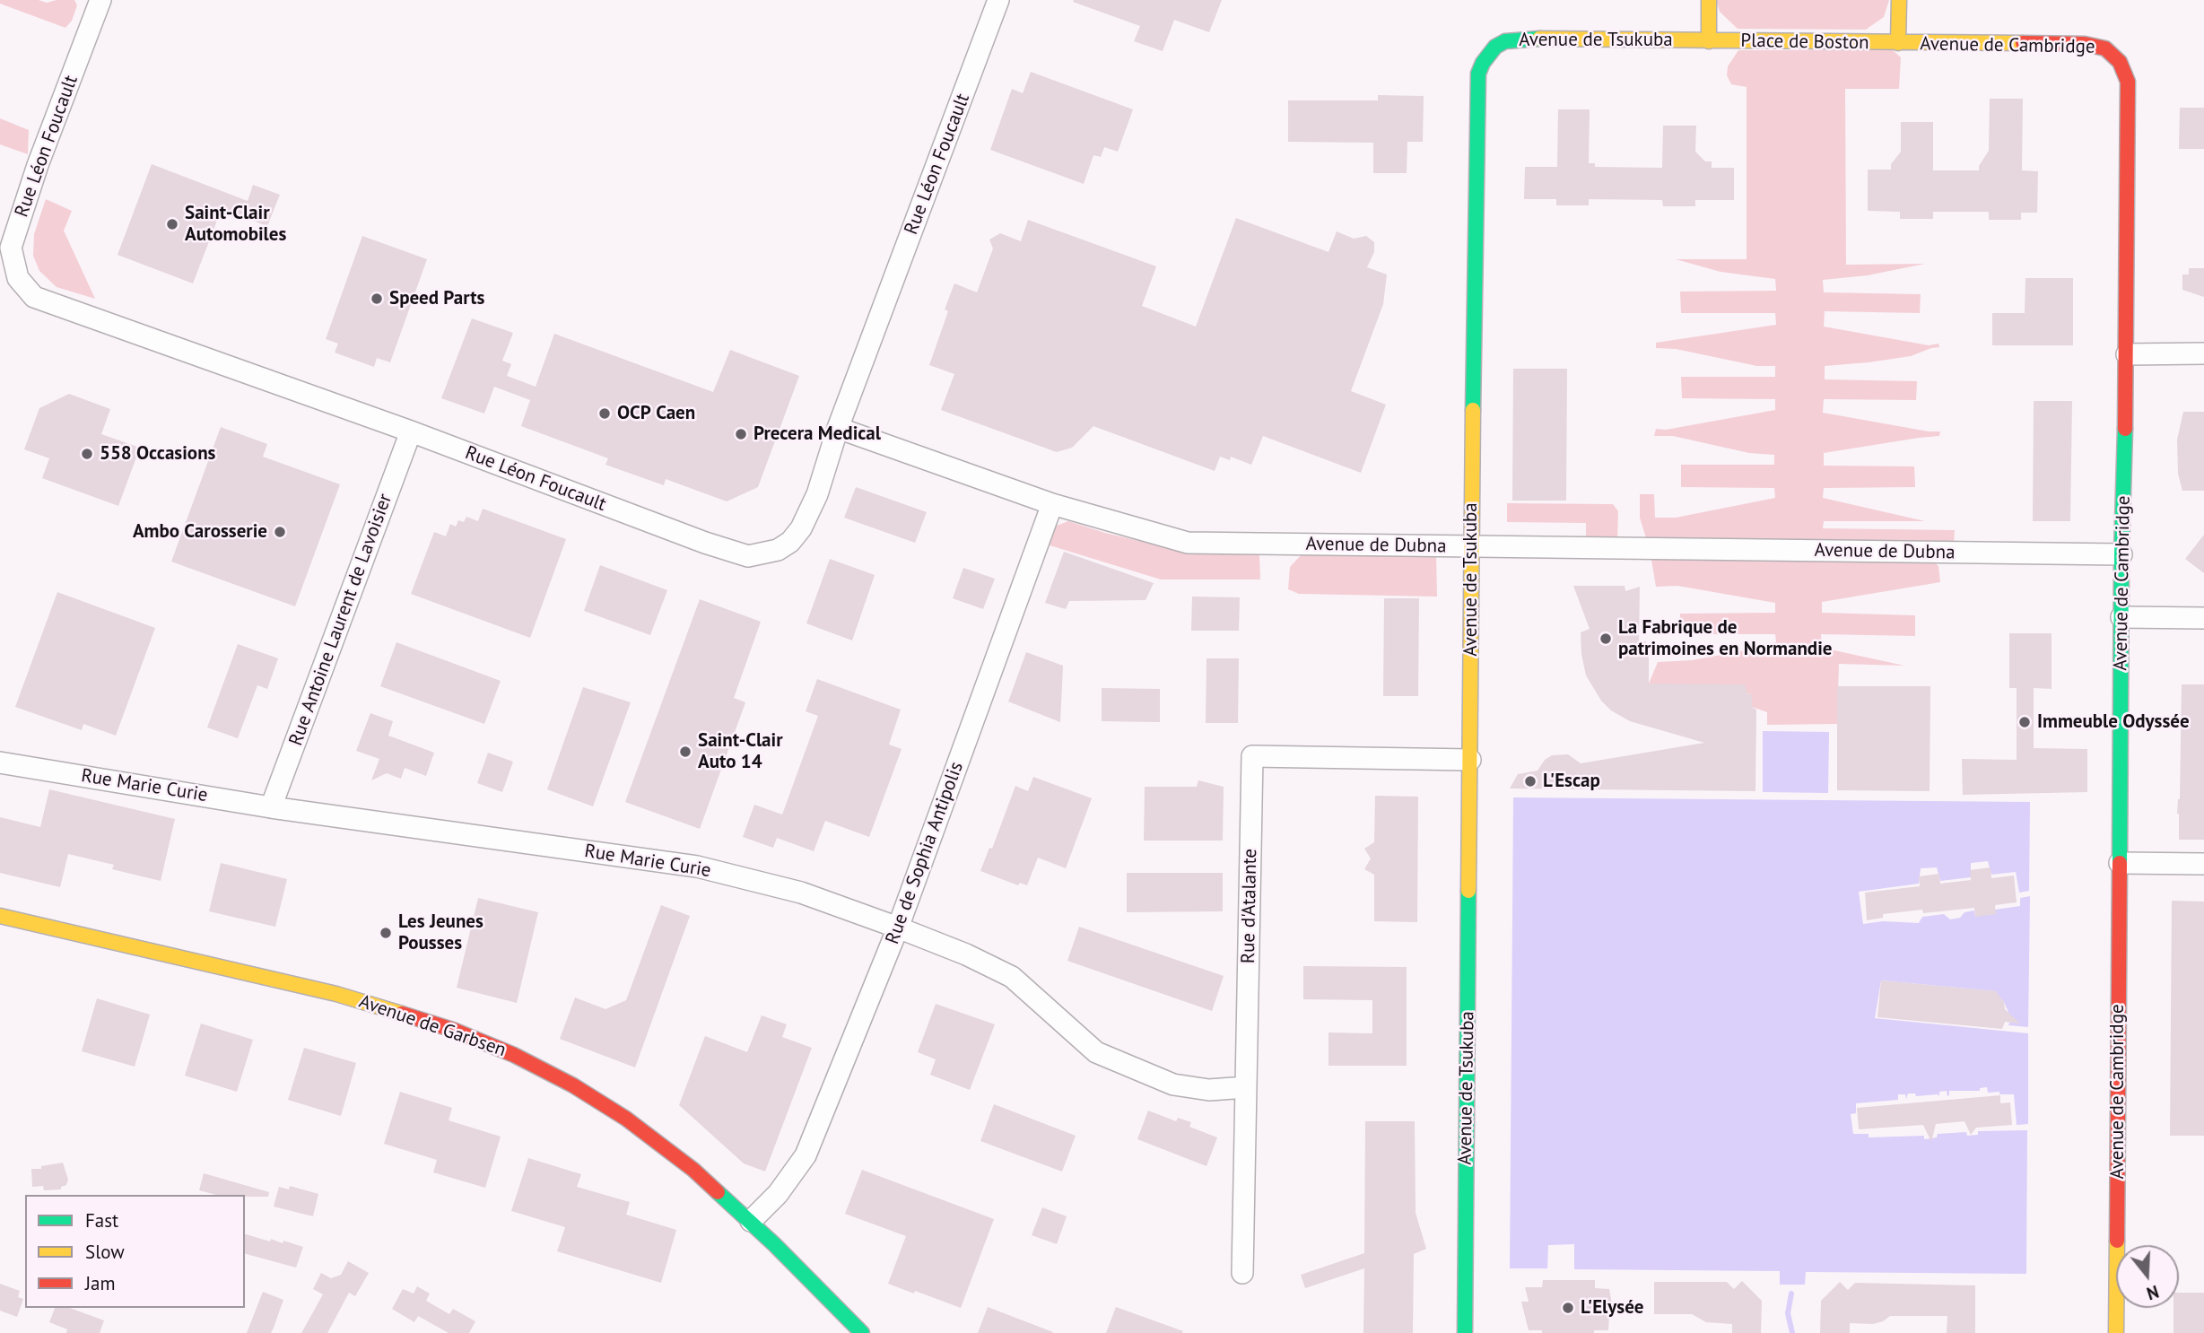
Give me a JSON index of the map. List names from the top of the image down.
{
  "streets": {
    "street": [
      "Avenue de Tsukuba",
      "Place de Boston",
      "Avenue de Cambridge",
      "Rue Léon Foucault",
      "Avenue de Dubna",
      "Rue Antoine Laurent de Lavoisier",
      "Rue Marie Curie",
      "Rue de Sophia Antipolis",
      "Rue d'Atalante",
      "Avenue de Garbsen"
    ]
  },
  "crossings": [
    ["Avenue de Tsukuba", "Place de Boston"],
    ["Avenue de Tsukuba", "Avenue de Dubna"],
    ["Avenue de Tsukuba", "Rue d'Atalante"],
    ["Place de Boston", "Avenue de Cambridge"],
    ["Avenue de Cambridge", "Avenue de Dubna"],
    ["Rue Léon Foucault", "Avenue de Dubna"],
    ["Rue Léon Foucault", "Rue Antoine Laurent de Lavoisier"],
    ["Avenue de Dubna", "Rue de Sophia Antipolis"],
    ["Rue Antoine Laurent de Lavoisier", "Rue Marie Curie"],
    ["Rue Marie Curie", "Rue de Sophia Antipolis"],
    ["Rue Marie Curie", "Rue d'Atalante"],
    ["Rue de Sophia Antipolis", "Avenue de Garbsen"]
  ],
  "places": [
    "Saint-Clair Automobiles",
    "Speed Parts",
    "OCP Caen",
    "Precera Medical",
    "558 Occasions",
    "Ambo Carosserie",
    "La Fabrique de patrimoines en Normandie",
    "Immeuble Odyssée",
    "Saint-Clair Auto 14",
    "L'Escap",
    "Les Jeunes Pousses",
    "L'Elysée"
  ],
  "legend": ["Fast", "Slow", "Jam"],
  "north": "bottom"
}
